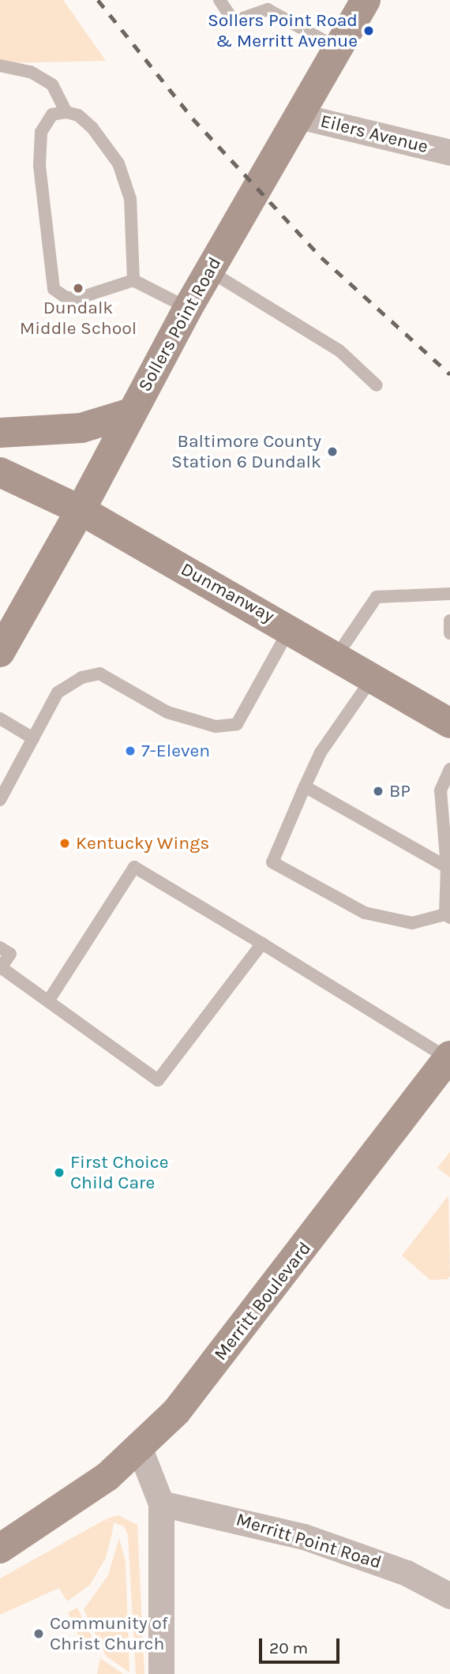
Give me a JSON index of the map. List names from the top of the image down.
{
  "streets": {
    "street": [
      "Eilers Avenue",
      "Sollers Point Road",
      "Dunmanway",
      "Merritt Boulevard",
      "Merritt Point Road"
    ]
  },
  "crossings": [
    ["Eilers Avenue", "Sollers Point Road"],
    ["Sollers Point Road", "Dunmanway"]
  ],
  "places": [
    "Sollers Point Road & Merritt Avenue",
    "Dundalk Middle School",
    "Baltimore County Station 6 Dundalk",
    "7-Eleven",
    "BP",
    "Kentucky Wings",
    "First Choice Child Care",
    "Community of Christ Church"
  ],
  "scale_bar": "20 m"
}
